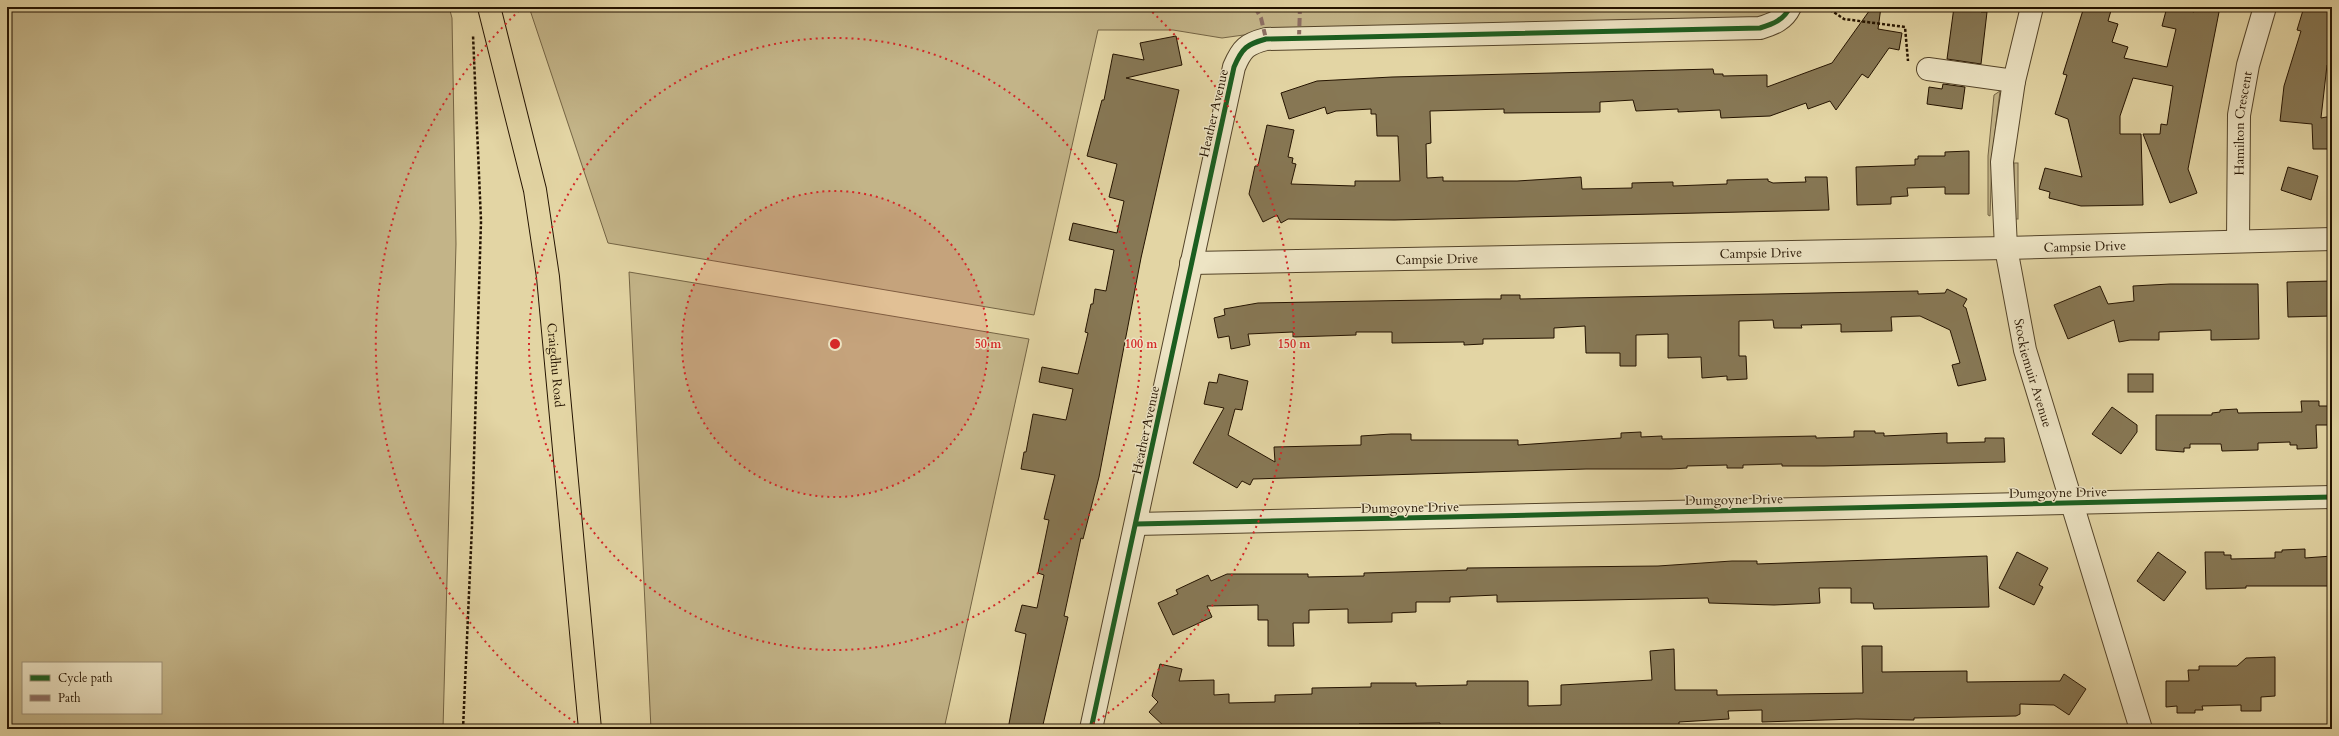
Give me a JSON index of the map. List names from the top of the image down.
{
  "streets": {
    "main road": ["Craigdhu Road"],
    "street": [
      "Heather Avenue",
      "Hamilton Crescent",
      "Campsie Drive",
      "Stockiemuir Avenue",
      "Dumgoyne Drive"
    ]
  },
  "crossings": [
    ["Heather Avenue", "Campsie Drive"],
    ["Heather Avenue", "Dumgoyne Drive"],
    ["Hamilton Crescent", "Campsie Drive"],
    ["Campsie Drive", "Stockiemuir Avenue"],
    ["Stockiemuir Avenue", "Dumgoyne Drive"]
  ],
  "legend": ["Cycle path", "Path"],
  "rings": ["50 m", "100 m", "150 m"]
}
